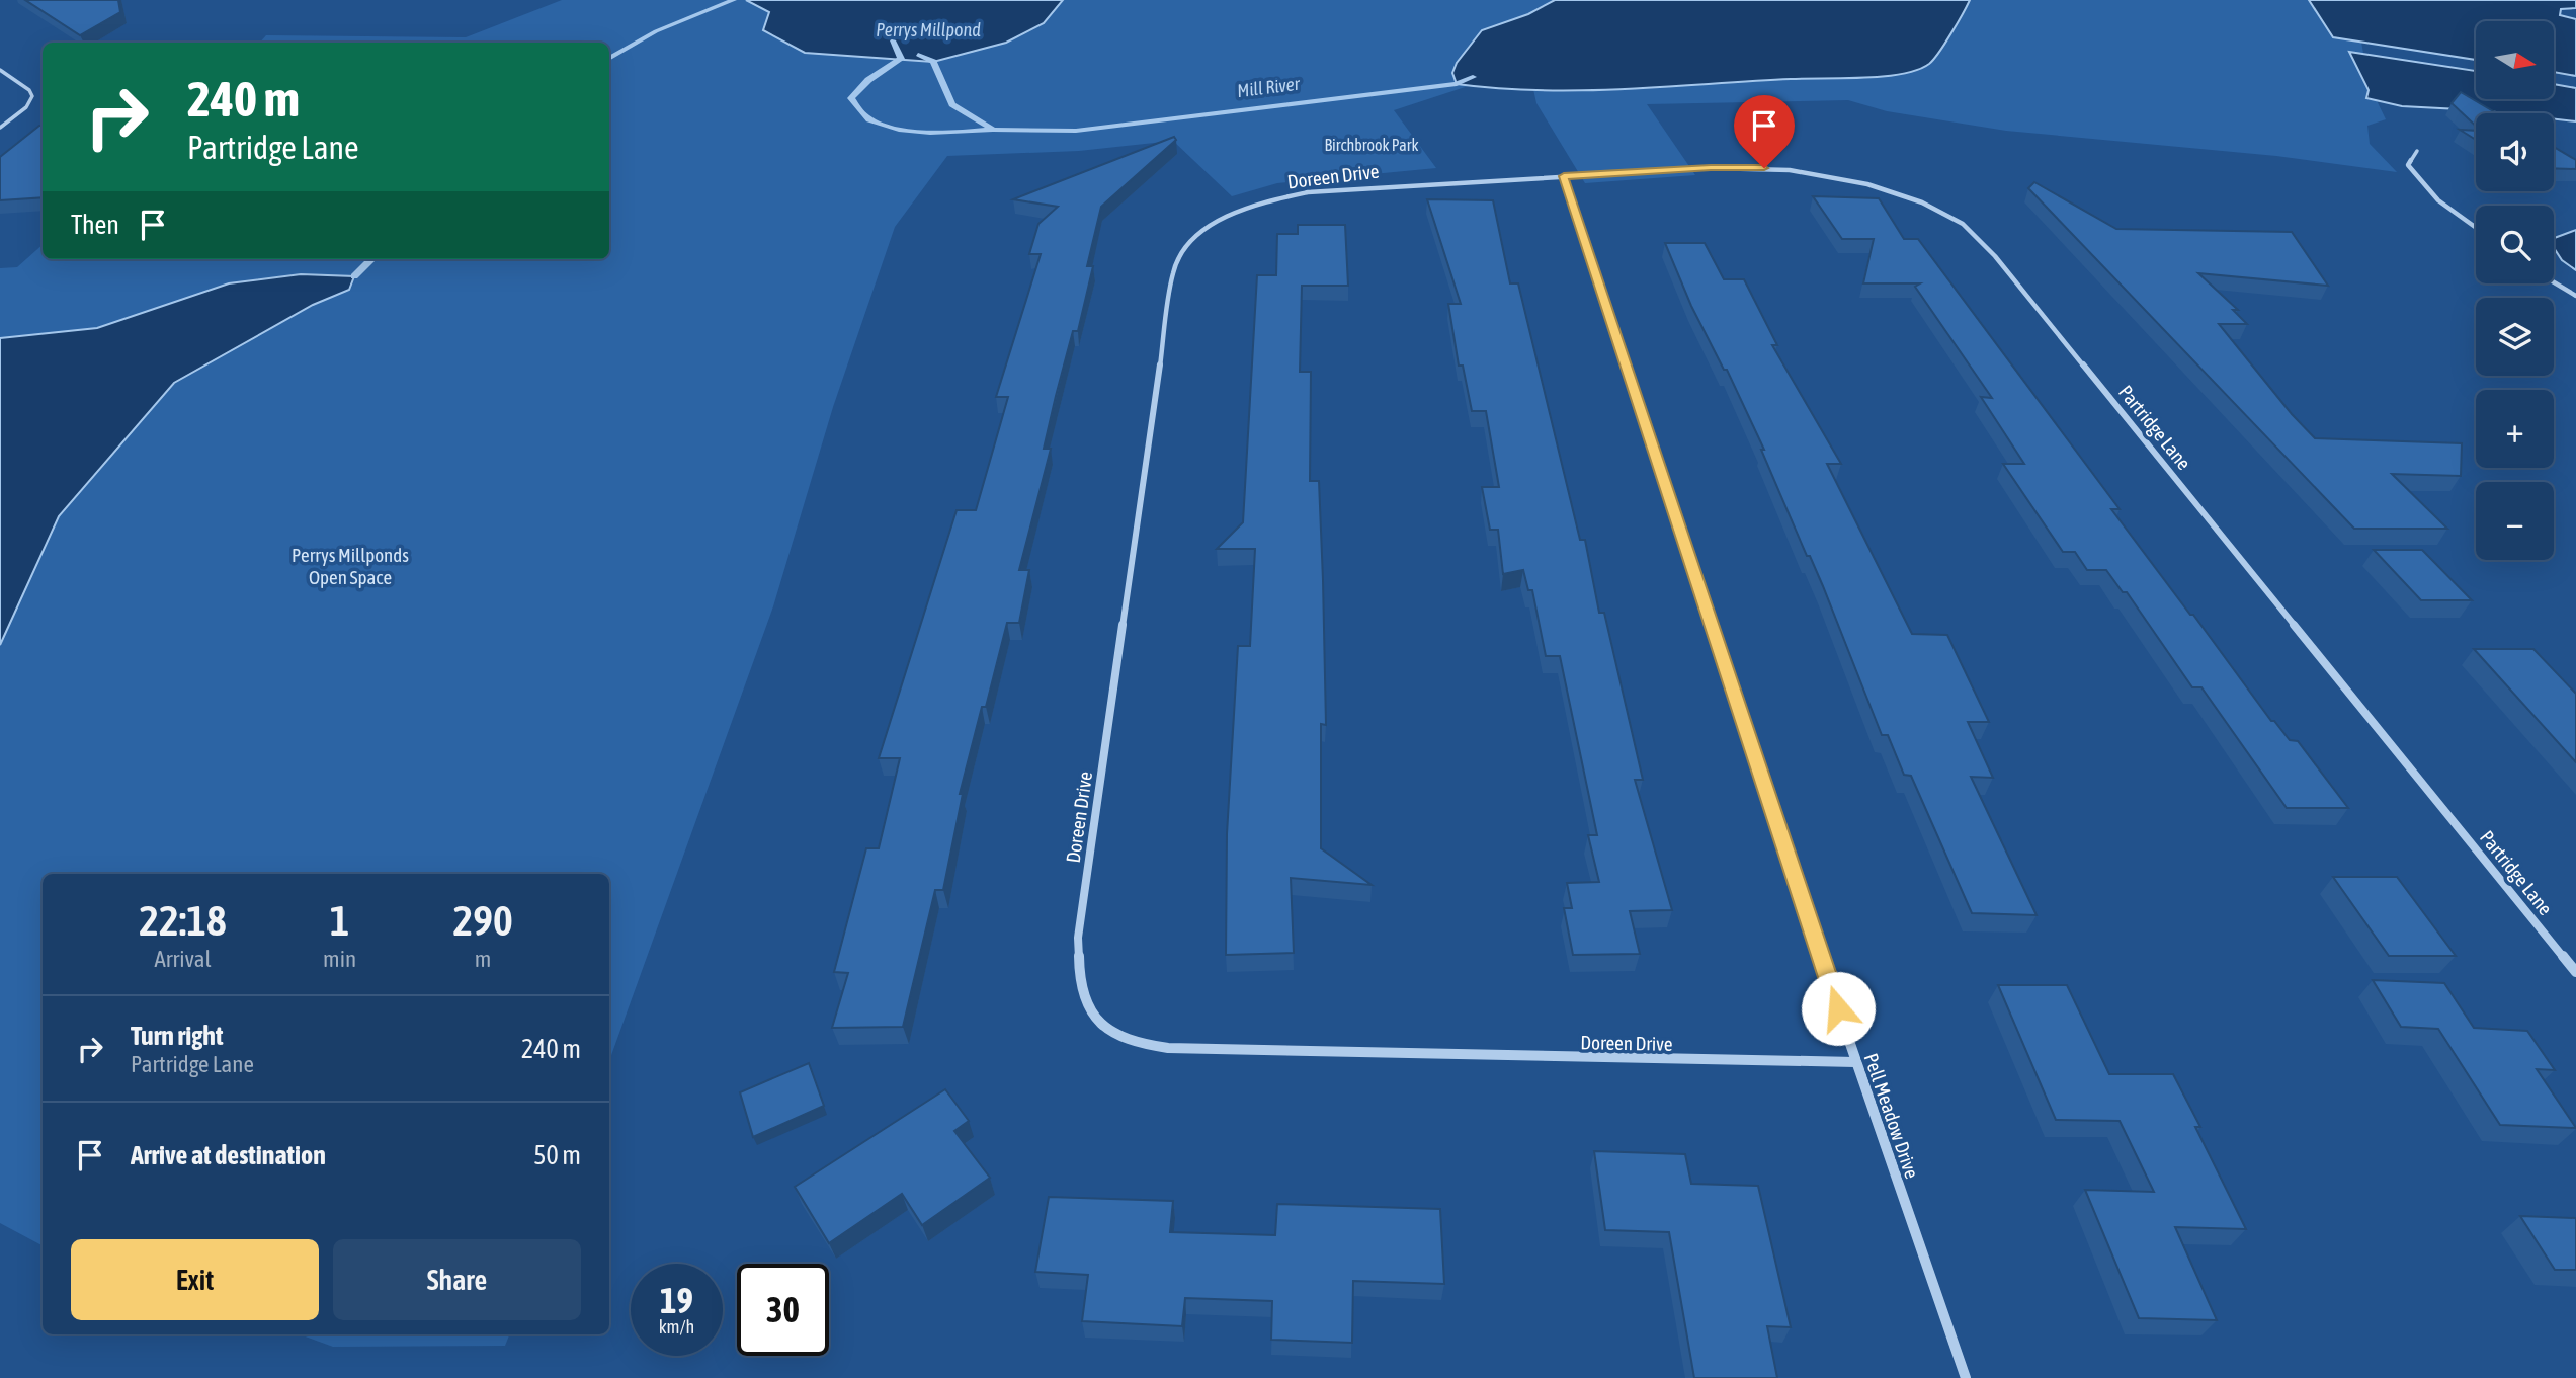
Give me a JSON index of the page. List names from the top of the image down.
{
  "streets": {
    "street": ["Doreen Drive", "Partridge Lane", "Pell Meadow Drive"]
  },
  "crossings": [
    ["Doreen Drive", "Partridge Lane"],
    ["Doreen Drive", "Pell Meadow Drive"],
    ["Partridge Lane", "Pell Meadow Drive"]
  ],
  "water": ["Perrys Millpond", "Mill River"],
  "parks": ["Birchbrook Park", "Perrys Millponds Open Space"],
  "north": "right",
  "page": {
    "map_buttons": ["+", "−"],
    "turn": ["240 m", "Partridge Lane"],
    "then": "Then",
    "eta": [
      "22:18",
      "Arrival",
      "1",
      "min",
      "290",
      "m"
    ],
    "list": [
      {
        "name": "Turn right",
        "note": "Partridge Lane",
        "value": "240 m"
      },
      {
        "name": "Arrive at destination",
        "value": "50 m"
      }
    ],
    "buttons": ["Exit", "Share"],
    "speed": "19 km/h",
    "limit": "30"
  }
}
